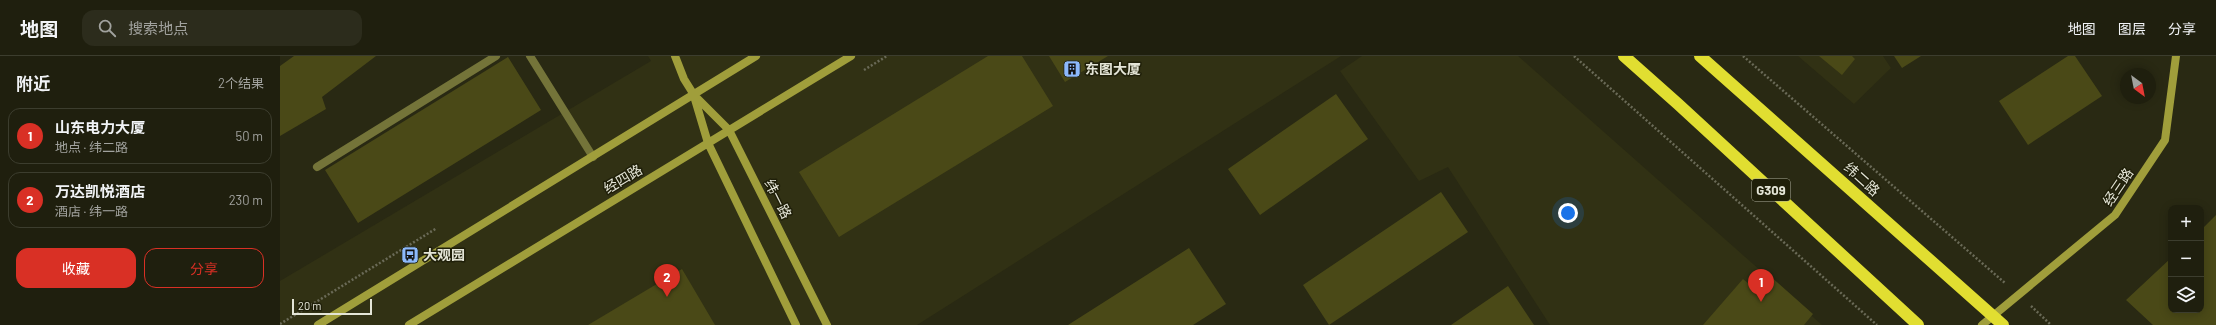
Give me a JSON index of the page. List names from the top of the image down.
{
  "streets": {
    "highway": ["纬二路", "G309"],
    "main road": ["经四路", "经三路", "纬一路"]
  },
  "crossings": [
    ["经四路", "纬一路"],
    ["纬二路", "经三路"]
  ],
  "places": {
    "building": ["东图大厦"],
    "bus stop": ["大观园"]
  },
  "scale_bar": "20 m",
  "north": "bottom right",
  "page": {
    "header": "地图",
    "search": "搜索地点",
    "nav": ["地图", "图层", "分享"],
    "heading": ["附近", "2个结果"],
    "list": [
      {
        "mark": "1",
        "name": "山东电力大厦",
        "note": "地点 · 纬二路",
        "value": "50 m"
      },
      {
        "mark": "2",
        "name": "万达凯悦酒店",
        "note": "酒店 · 纬一路",
        "value": "230 m"
      }
    ],
    "map_buttons": ["+", "−"],
    "buttons": ["收藏", "分享"],
    "pins": ["2", "1"],
    "scale": "20 m"
  }
}
